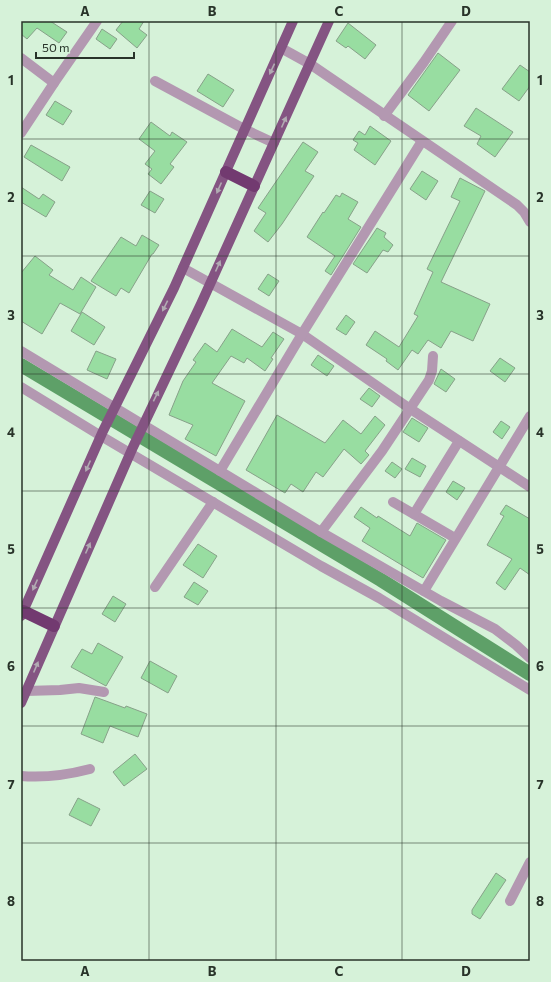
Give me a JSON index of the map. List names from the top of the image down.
{
  "scale_bar": "50 m",
  "grid": {
    "columns": [
      "A",
      "B",
      "C",
      "D"
    ],
    "rows": [
      "1",
      "2",
      "3",
      "4",
      "5",
      "6",
      "7",
      "8"
    ]
  }
}
